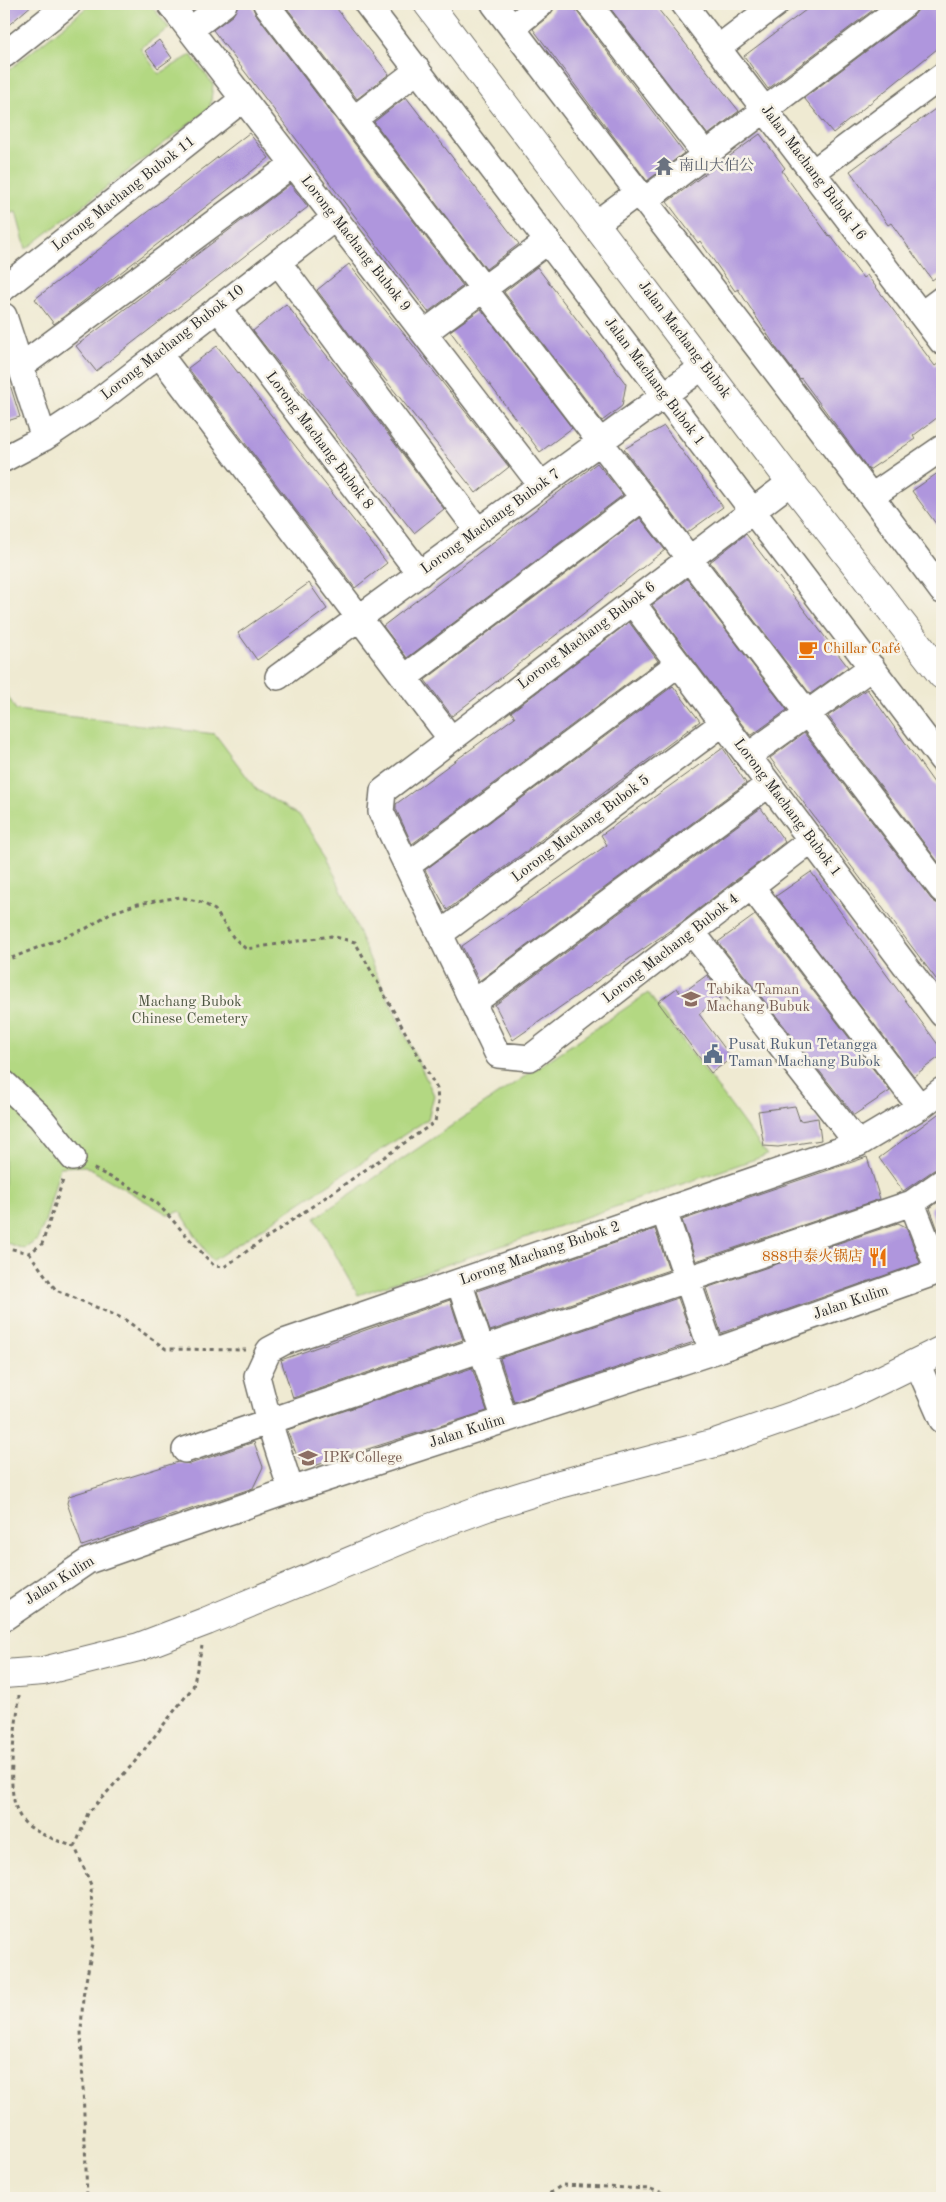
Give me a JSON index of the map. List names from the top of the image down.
{
  "streets": {
    "main road": ["Jalan Machang Bubok"],
    "street": [
      "Jalan Machang Bubok 16",
      "Lorong Machang Bubok 11",
      "Lorong Machang Bubok 9",
      "Lorong Machang Bubok 10",
      "Jalan Machang Bubok 1",
      "Lorong Machang Bubok 8",
      "Lorong Machang Bubok 7",
      "Lorong Machang Bubok 6",
      "Lorong Machang Bubok 1",
      "Lorong Machang Bubok 5",
      "Lorong Machang Bubok 4",
      "Lorong Machang Bubok 2",
      "Jalan Kulim"
    ]
  },
  "crossings": [
    ["Lorong Machang Bubok 11", "Lorong Machang Bubok 9"],
    ["Lorong Machang Bubok 9", "Lorong Machang Bubok 10"],
    ["Lorong Machang Bubok 9", "Lorong Machang Bubok 7"],
    ["Jalan Machang Bubok", "Lorong Machang Bubok 7"],
    ["Jalan Machang Bubok", "Lorong Machang Bubok 6"],
    ["Lorong Machang Bubok 10", "Lorong Machang Bubok 8"],
    ["Jalan Machang Bubok 1", "Lorong Machang Bubok 7"],
    ["Jalan Machang Bubok 1", "Lorong Machang Bubok 6"],
    ["Lorong Machang Bubok 8", "Lorong Machang Bubok 7"],
    ["Lorong Machang Bubok 6", "Lorong Machang Bubok 1"],
    ["Lorong Machang Bubok 1", "Lorong Machang Bubok 5"],
    ["Lorong Machang Bubok 1", "Lorong Machang Bubok 4"]
  ],
  "parks": ["Machang Bubok Chinese Cemetery"],
  "places": {
    "temple": ["南山大伯公"],
    "cafe": ["Chillar Café"],
    "school or university": ["Tabika Taman Machang Bubuk", "IPK College"],
    "public building": ["Pusat Rukun Tetangga Taman Machang Bubok"],
    "restaurant": ["888中泰火锅店"]
  }
}
